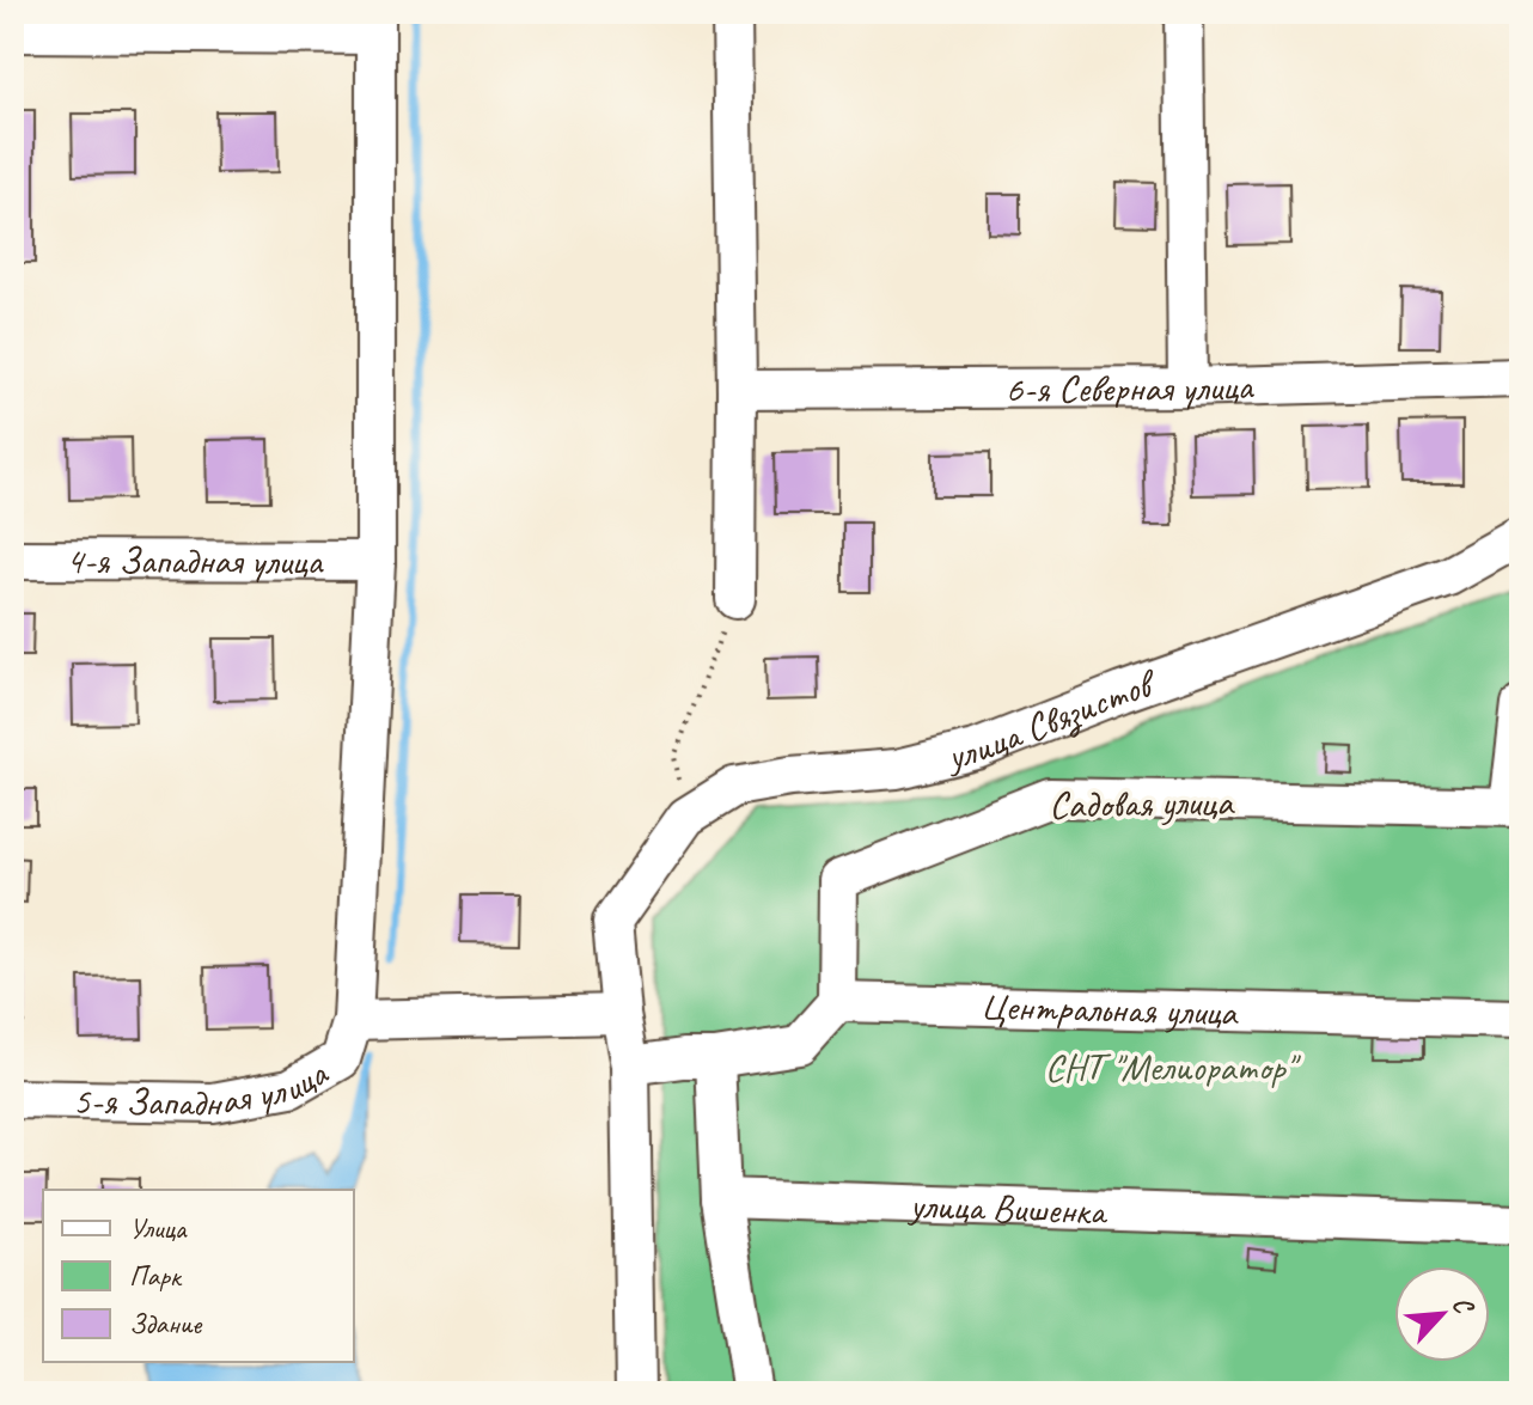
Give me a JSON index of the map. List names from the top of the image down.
{
  "streets": {
    "street": [
      "6-я Северная улица",
      "4-я Западная улица",
      "улица Связистов",
      "Садовая улица",
      "Центральная улица",
      "5-я Западная улица",
      "улица Вишенка"
    ]
  },
  "crossings": [
    ["4-я Западная улица", "5-я Западная улица"],
    ["Садовая улица", "Центральная улица"]
  ],
  "parks": ["СНТ \"Мелиоратор\""],
  "legend": ["Улица", "Парк", "Здание"],
  "north": "top right"
}
